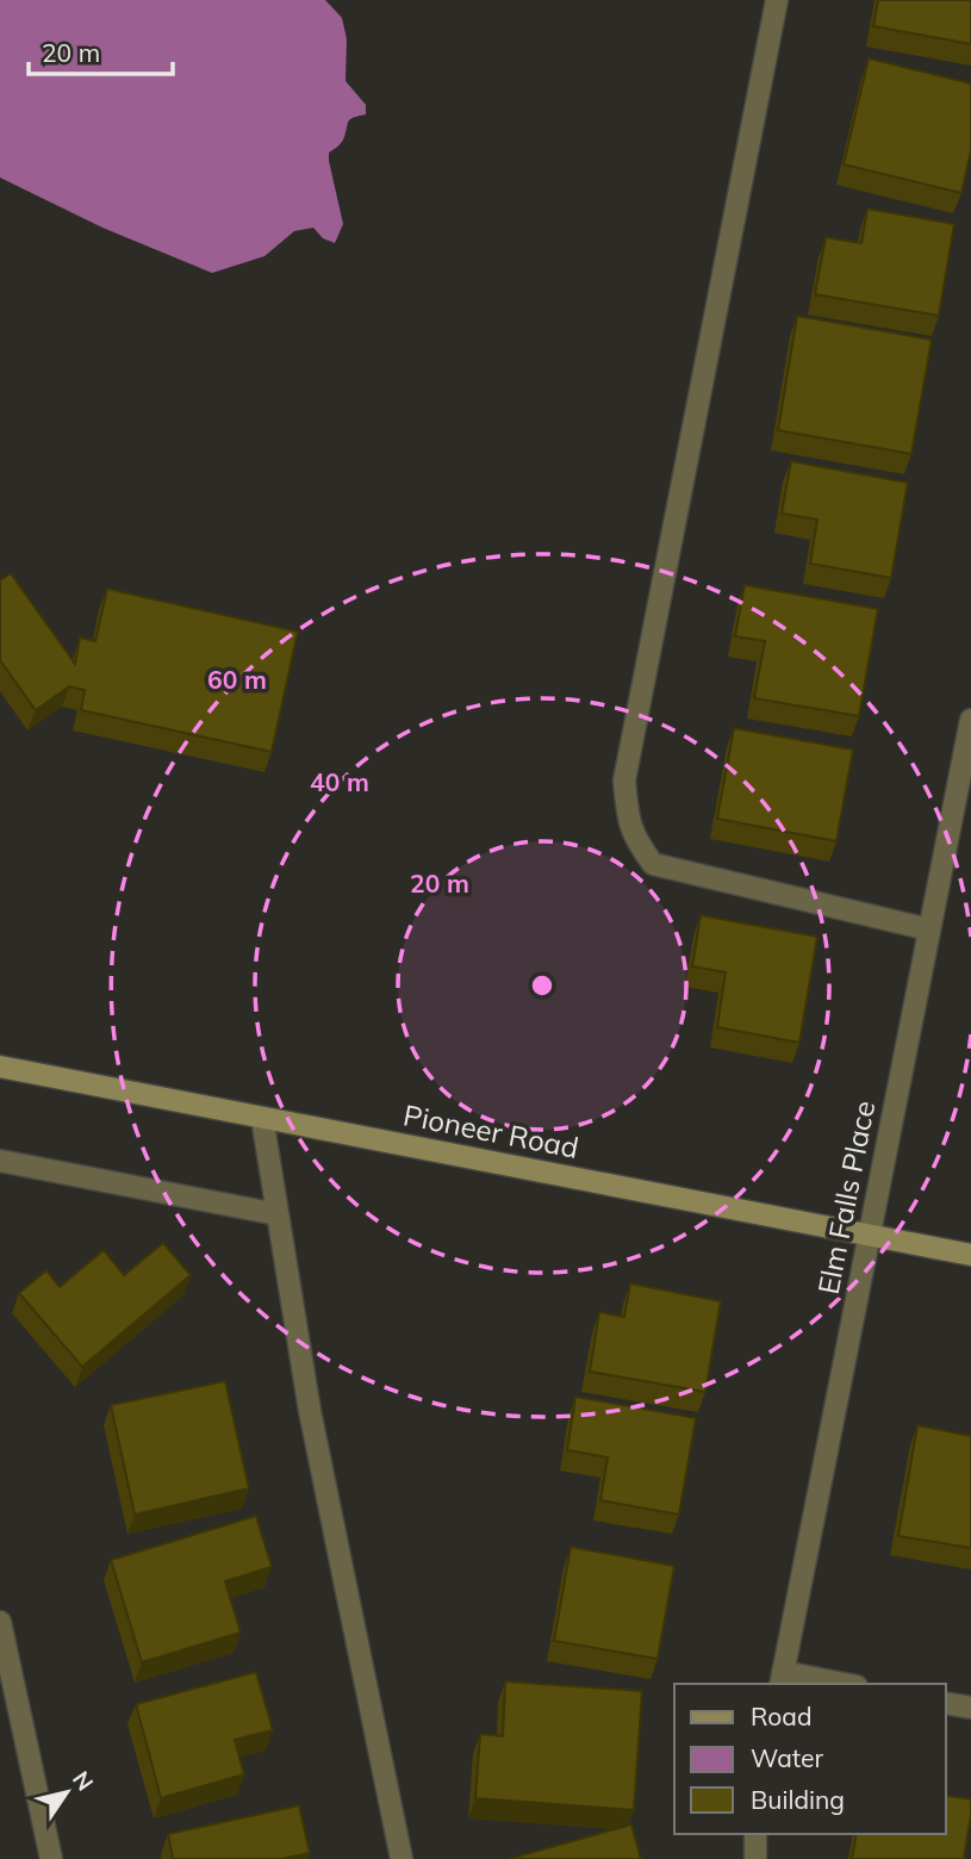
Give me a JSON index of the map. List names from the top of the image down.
{
  "streets": {
    "main road": ["Pioneer Road"],
    "street": ["Elm Falls Place"]
  },
  "crossings": [
    ["Pioneer Road", "Elm Falls Place"]
  ],
  "legend": ["Road", "Water", "Building"],
  "scale_bar": "20 m",
  "north": "top right",
  "rings": ["60 m", "40 m", "20 m"]
}
